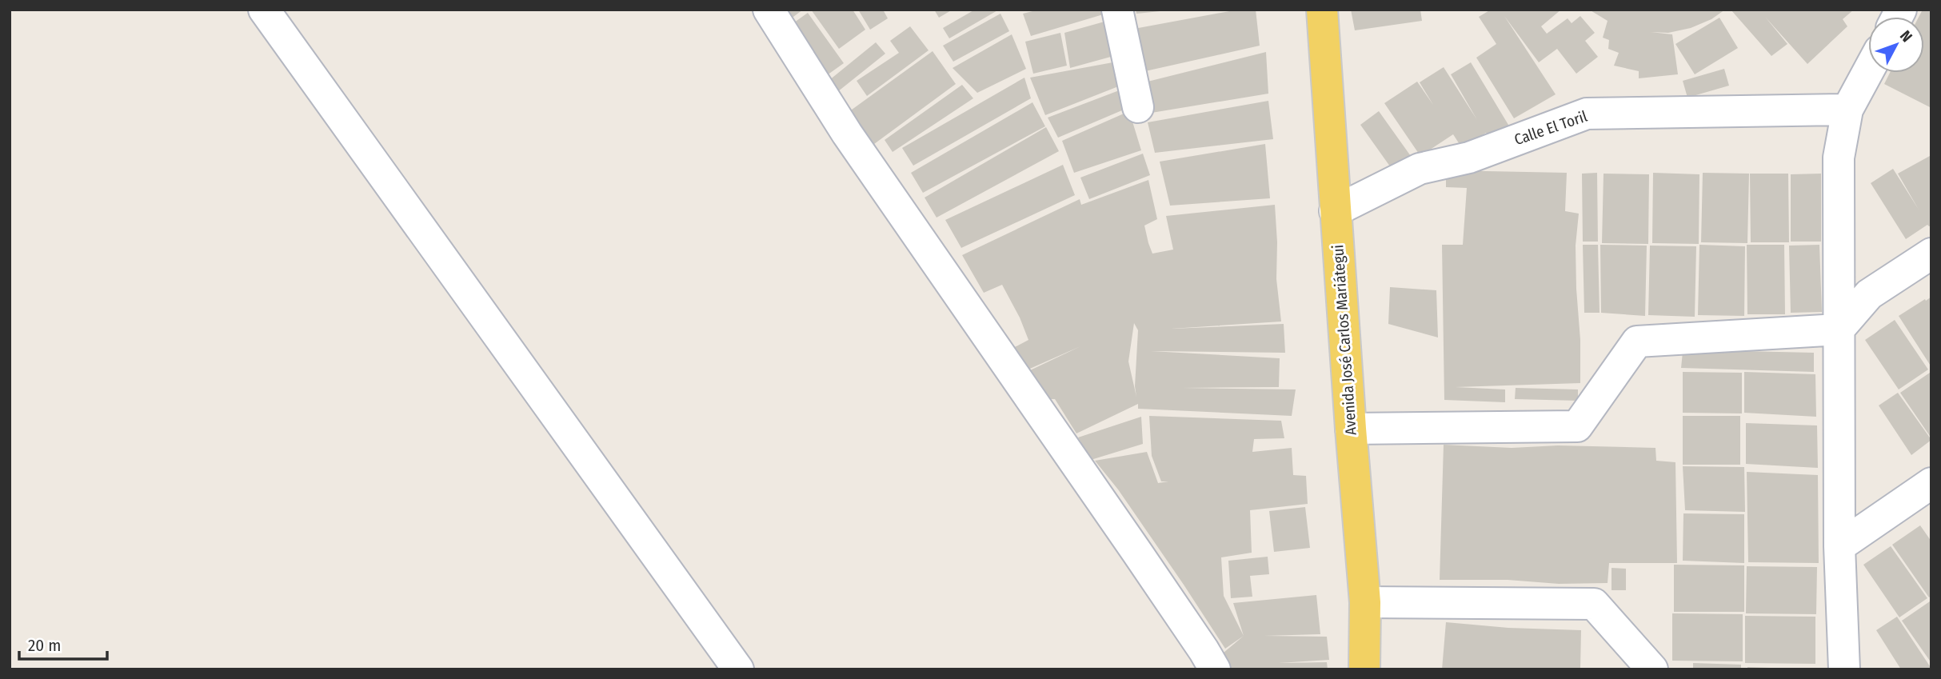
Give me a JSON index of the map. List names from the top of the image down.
{
  "streets": {
    "main road": ["Avenida José Carlos Mariátegui"],
    "street": ["Calle El Toril"]
  },
  "crossings": [
    ["Calle El Toril", "Avenida José Carlos Mariátegui"]
  ],
  "scale_bar": "20 m",
  "north": "top right"
}
